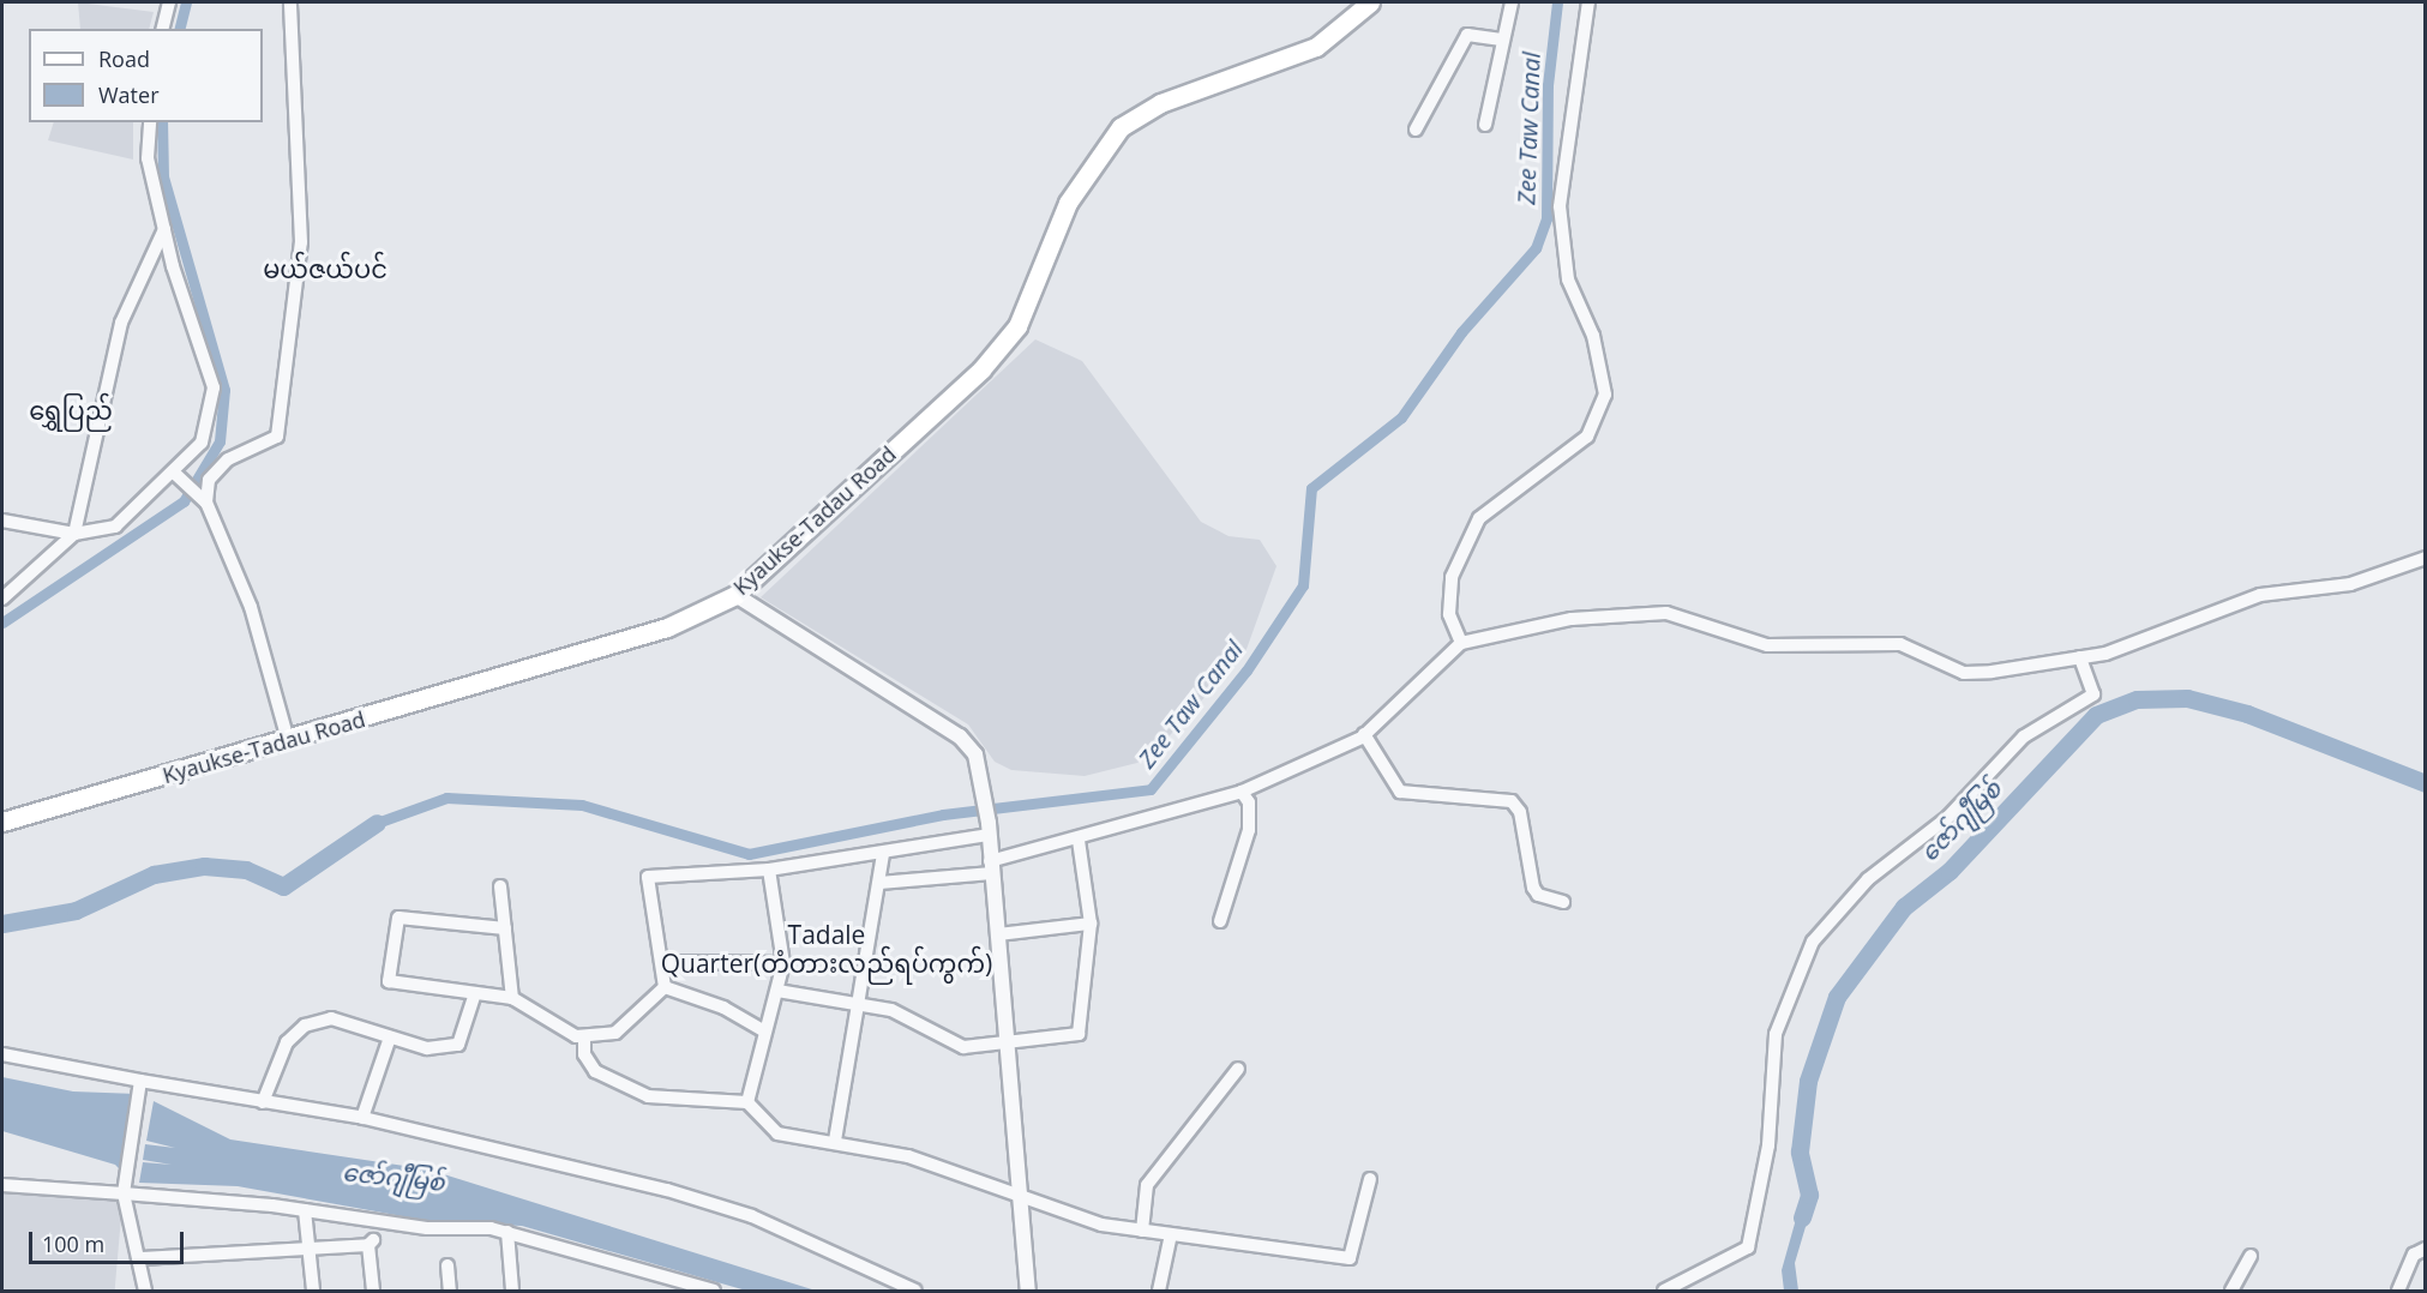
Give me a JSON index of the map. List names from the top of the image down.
{
  "streets": {
    "main road": ["Kyaukse-Tadau Road"]
  },
  "districts": ["မယ်ဇယ်ပင်", "ရွှေပြည်", "Tadale Quarter(တံတားလည်ရပ်ကွက်)"],
  "water": ["Zee Taw Canal", "ဇော်ဂျီမြစ်"],
  "legend": ["Road", "Water"],
  "scale_bar": "100 m"
}
